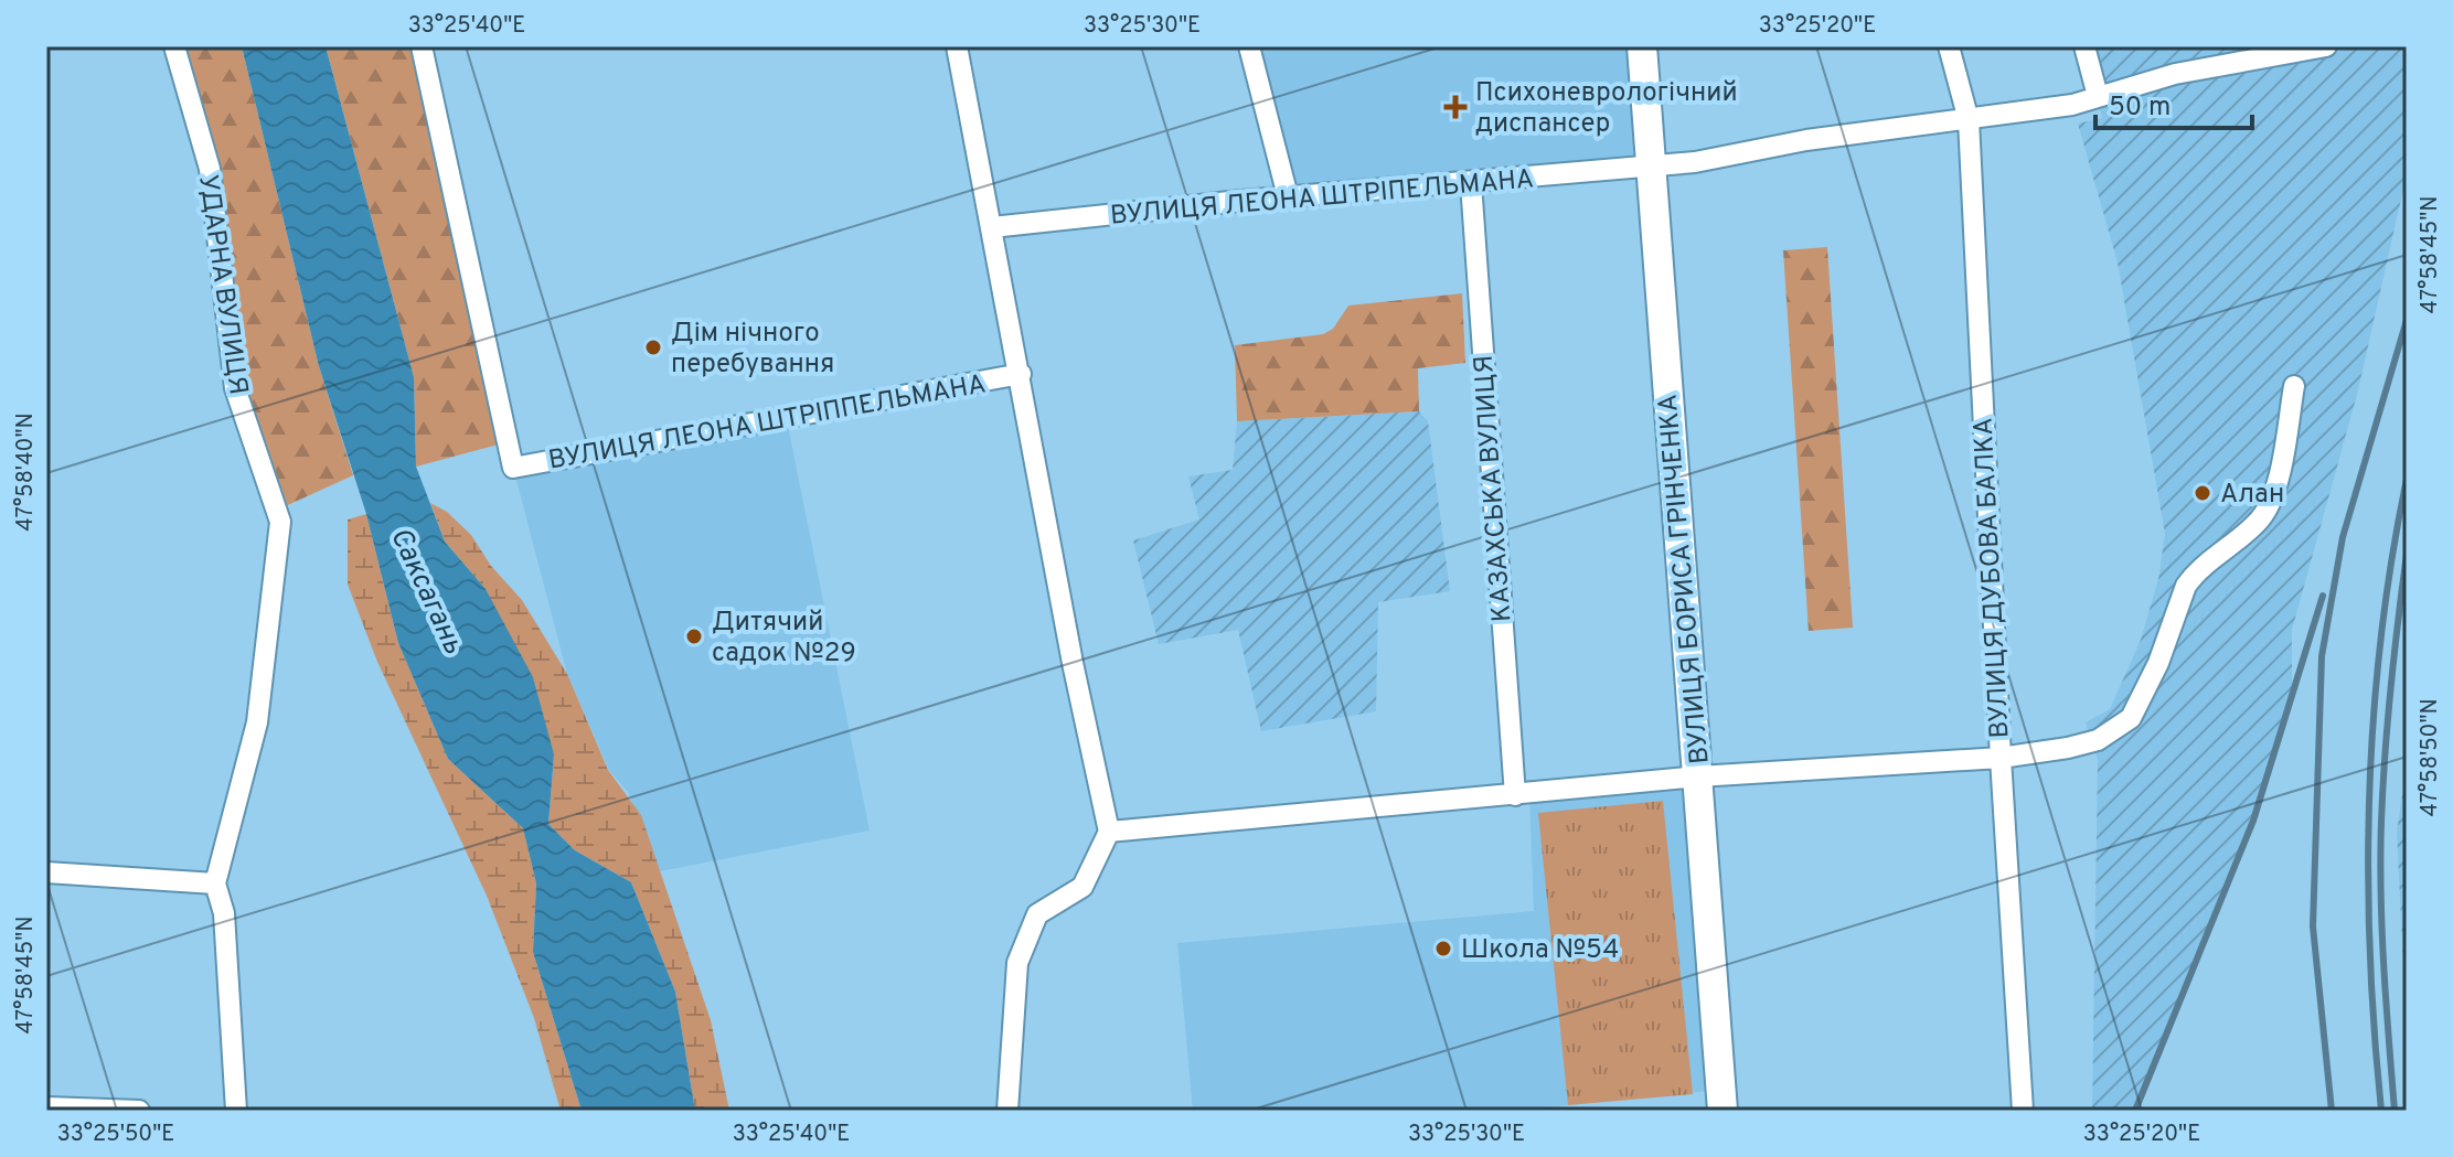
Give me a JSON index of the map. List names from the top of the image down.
{
  "streets": {
    "street": [
      "ВУЛИЦЯ ЛЕОНА ШТРІПЕЛЬМАНА",
      "УДАРНА ВУЛИЦЯ",
      "ВУЛИЦЯ ЛЕОНА ШТРІППЕЛЬМАНА",
      "КАЗАХСЬКА ВУЛИЦЯ",
      "ВУЛИЦЯ ДУБОВА БАЛКА",
      "ВУЛИЦЯ БОРИСА ГРІНЧЕНКА"
    ]
  },
  "crossings": [
    ["ВУЛИЦЯ ЛЕОНА ШТРІПЕЛЬМАНА", "ВУЛИЦЯ ЛЕОНА ШТРІППЕЛЬМАНА"],
    ["ВУЛИЦЯ ЛЕОНА ШТРІПЕЛЬМАНА", "КАЗАХСЬКА ВУЛИЦЯ"],
    ["ВУЛИЦЯ ЛЕОНА ШТРІПЕЛЬМАНА", "ВУЛИЦЯ ДУБОВА БАЛКА"],
    ["ВУЛИЦЯ ЛЕОНА ШТРІПЕЛЬМАНА", "ВУЛИЦЯ БОРИСА ГРІНЧЕНКА"]
  ],
  "water": ["Саксагань"],
  "places": {
    "health": ["Психоневрологічний диспансер"],
    "other": [
      "Дім нічного перебування",
      "Алан",
      "Дитячий садок №29",
      "Школа №54"
    ]
  },
  "scale_bar": "50 m",
  "coordinates": [
    "33°25'40\"E",
    "33°25'30\"E",
    "33°25'20\"E",
    "47°58'45\"N",
    "47°58'40\"N",
    "47°58'50\"N",
    "33°25'50\"E"
  ]
}
